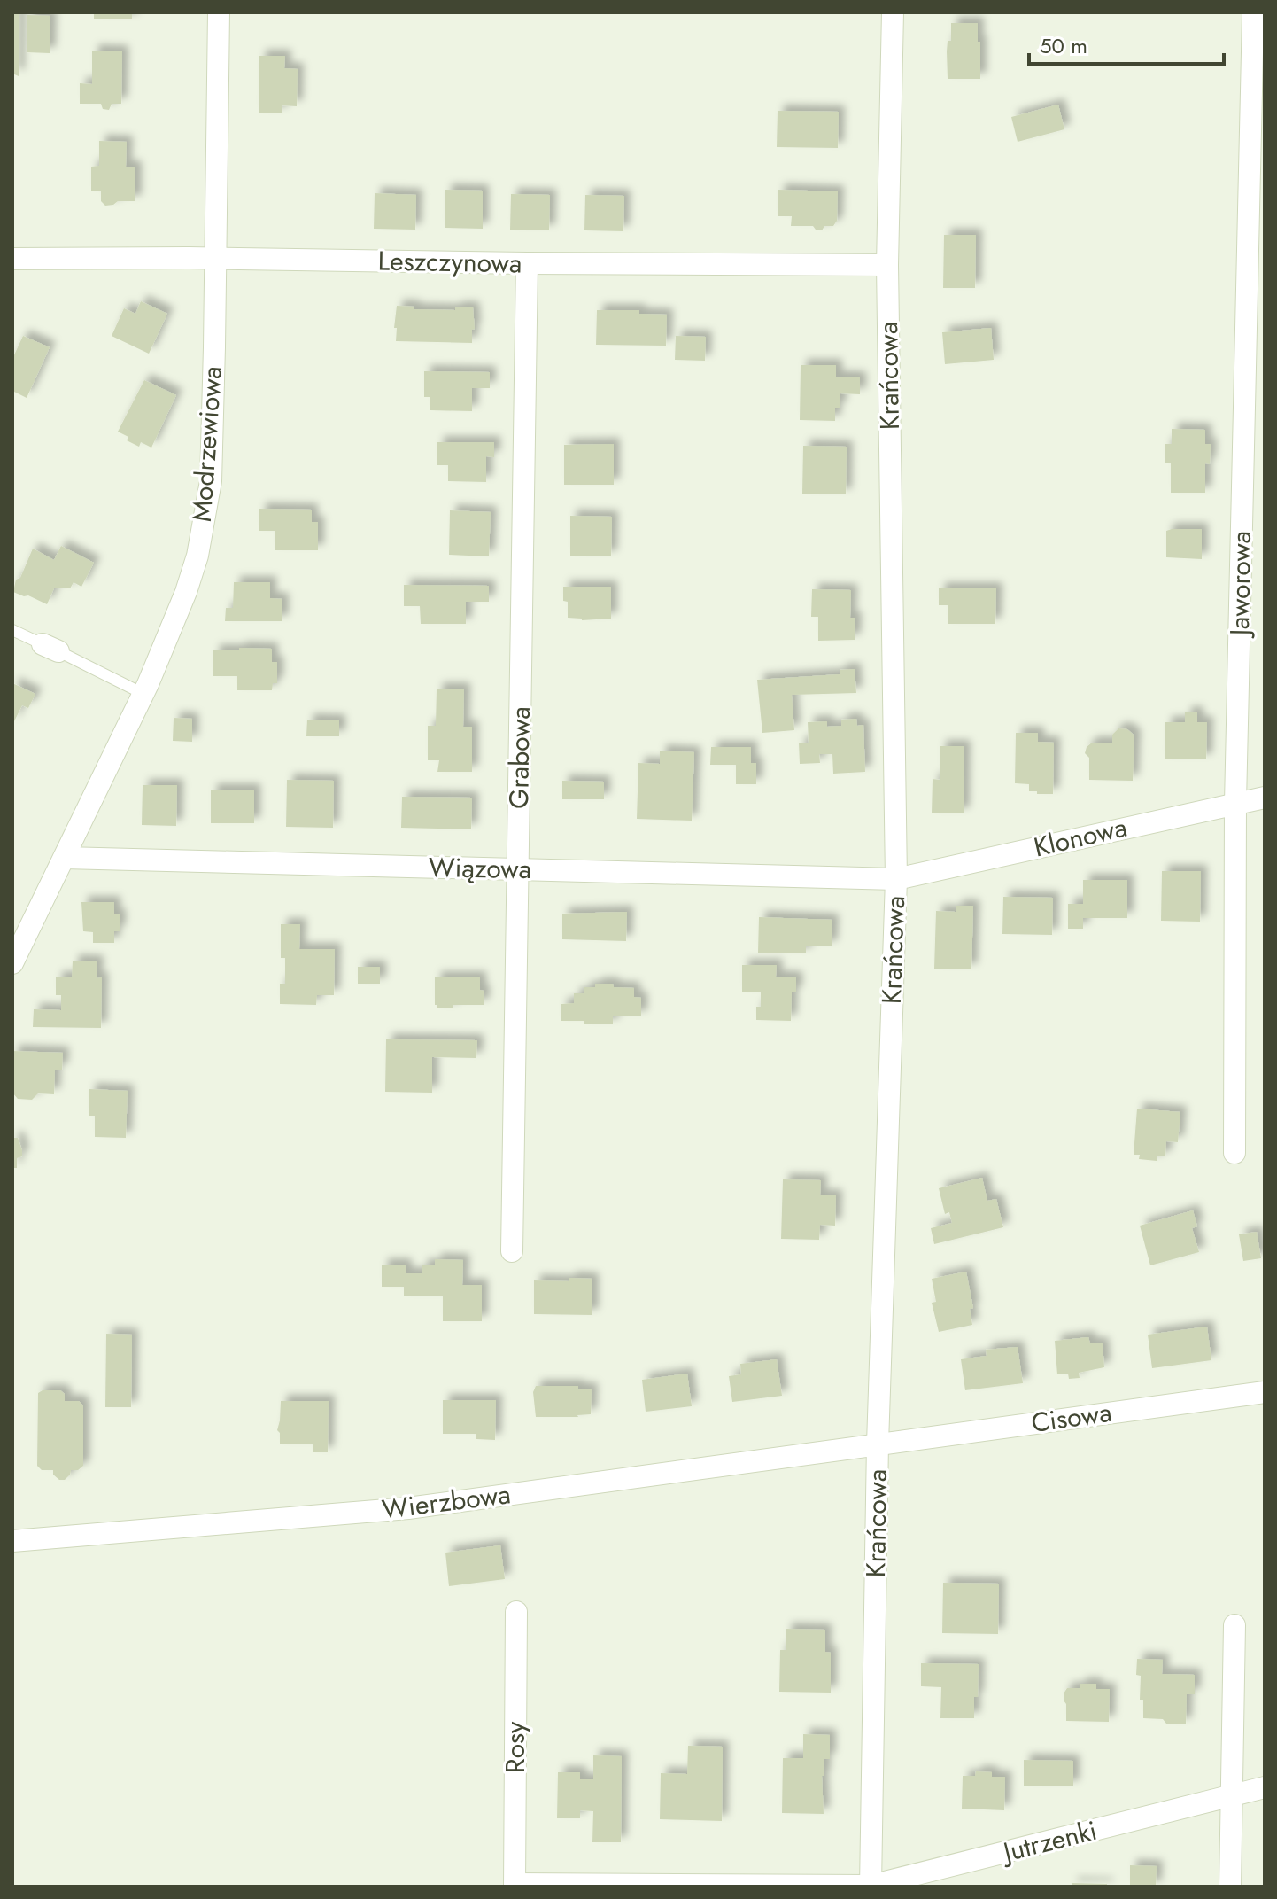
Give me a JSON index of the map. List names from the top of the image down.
{
  "streets": {
    "street": [
      "Leszczynowa",
      "Krańcowa",
      "Modrzewiowa",
      "Jaworowa",
      "Grabowa",
      "Klonowa",
      "Wiązowa",
      "Cisowa",
      "Wierzbowa",
      "Rosy",
      "Jutrzenki"
    ]
  },
  "crossings": [
    ["Leszczynowa", "Krańcowa"],
    ["Leszczynowa", "Modrzewiowa"],
    ["Leszczynowa", "Grabowa"],
    ["Krańcowa", "Klonowa"],
    ["Krańcowa", "Wiązowa"],
    ["Krańcowa", "Cisowa"],
    ["Krańcowa", "Wierzbowa"],
    ["Krańcowa", "Rosy"],
    ["Krańcowa", "Jutrzenki"],
    ["Modrzewiowa", "Wiązowa"],
    ["Jaworowa", "Klonowa"],
    ["Grabowa", "Wiązowa"],
    ["Klonowa", "Wiązowa"],
    ["Cisowa", "Wierzbowa"],
    ["Rosy", "Jutrzenki"]
  ],
  "scale_bar": "50 m"
}
